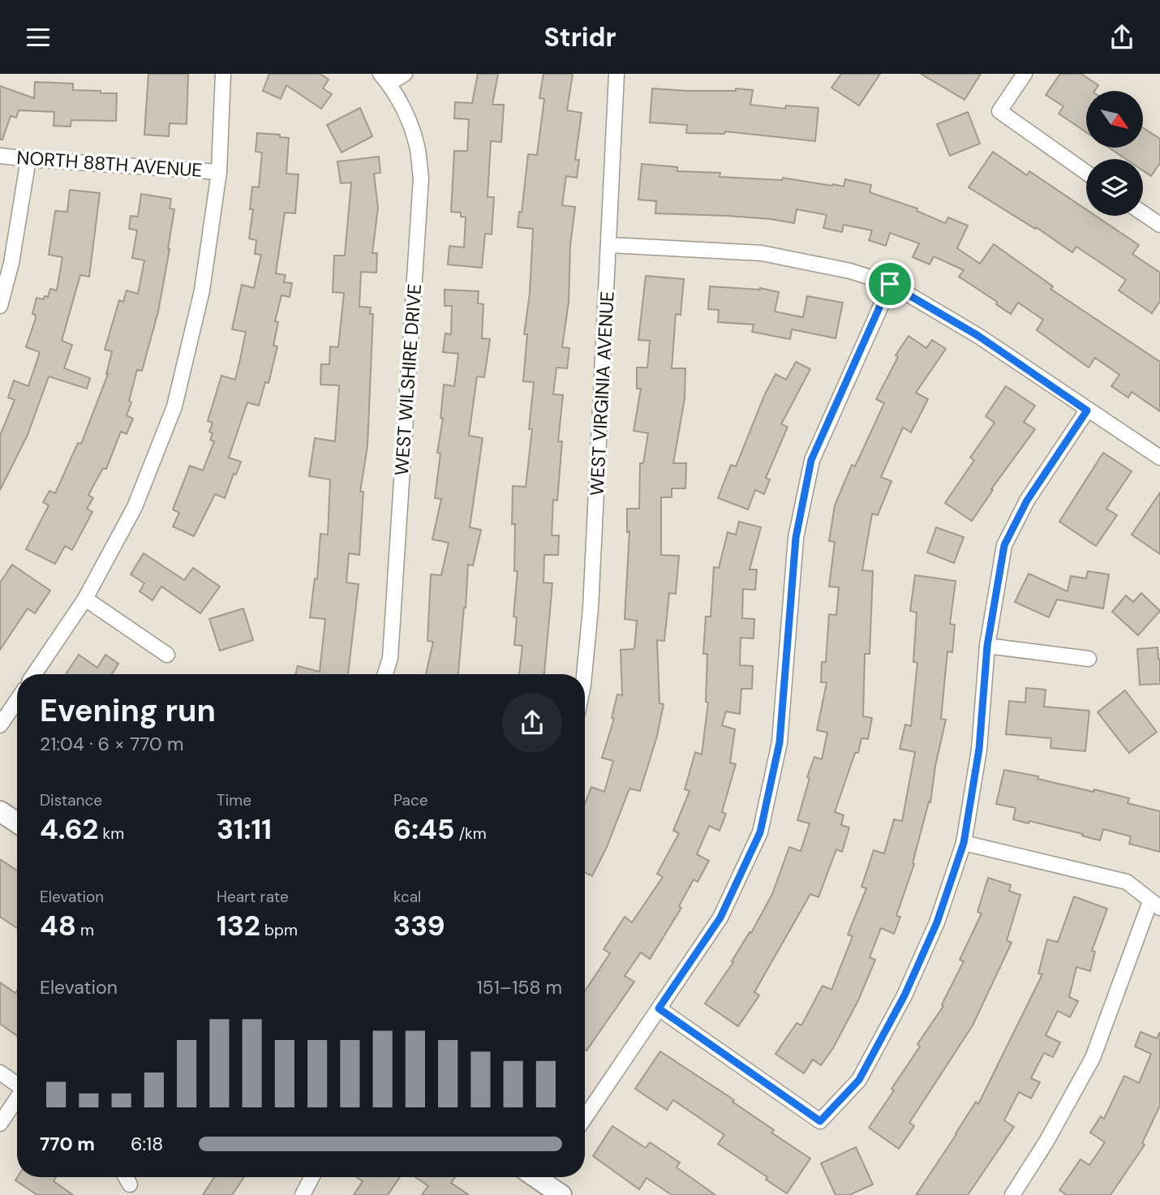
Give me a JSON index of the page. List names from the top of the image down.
{
  "streets": {
    "street": ["NORTH 88TH AVENUE", "WEST WILSHIRE DRIVE", "WEST VIRGINIA AVENUE"]
  },
  "north": "bottom right",
  "page": {
    "header": "Stridr",
    "heading": ["Evening run", "21:04 · 6 × 770 m"],
    "stats": [
      ["Distance", "4.62 km"],
      ["Time", "31:11"],
      ["Pace", "6:45 /km"],
      ["Elevation", "48 m"],
      ["Heart rate", "132 bpm"],
      ["kcal", "339"]
    ],
    "chart": ["Elevation", "151–158 m"],
    "list": [
      {
        "name": "770 m",
        "note": "6:18"
      }
    ]
  }
}
